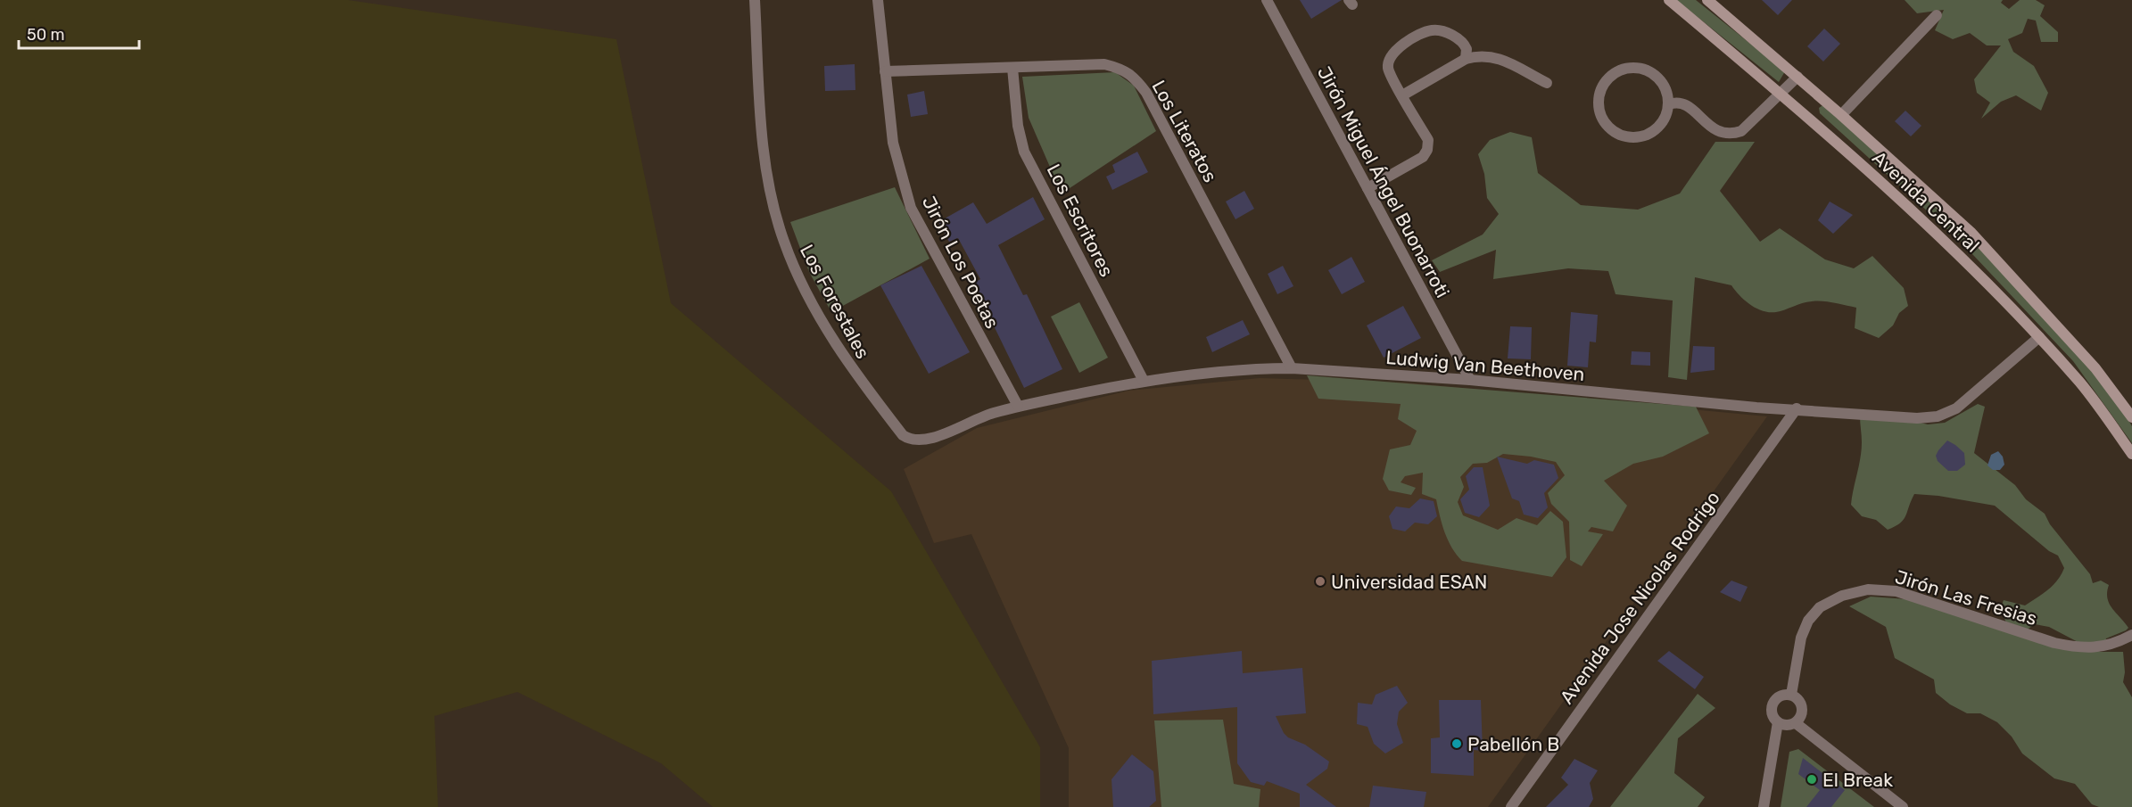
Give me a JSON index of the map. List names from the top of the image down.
{
  "streets": {
    "street": [
      "Los Literatos",
      "Jirón Miguel Ángel Buonarroti",
      "Avenida Central",
      "Los Escritores",
      "Jirón Los Poetas",
      "Los Forestales",
      "Ludwig Van Beethoven",
      "Avenida Jose Nicolas Rodrigo",
      "Jirón Las Fresias"
    ]
  },
  "crossings": [
    ["Los Literatos", "Los Escritores"],
    ["Los Literatos", "Jirón Los Poetas"],
    ["Los Literatos", "Ludwig Van Beethoven"],
    ["Jirón Miguel Ángel Buonarroti", "Ludwig Van Beethoven"],
    ["Avenida Central", "Ludwig Van Beethoven"],
    ["Los Escritores", "Ludwig Van Beethoven"],
    ["Jirón Los Poetas", "Ludwig Van Beethoven"],
    ["Los Forestales", "Ludwig Van Beethoven"],
    ["Ludwig Van Beethoven", "Avenida Jose Nicolas Rodrigo"]
  ],
  "places": ["Universidad ESAN", "Pabellón B", "El Break"],
  "scale_bar": "50 m"
}
